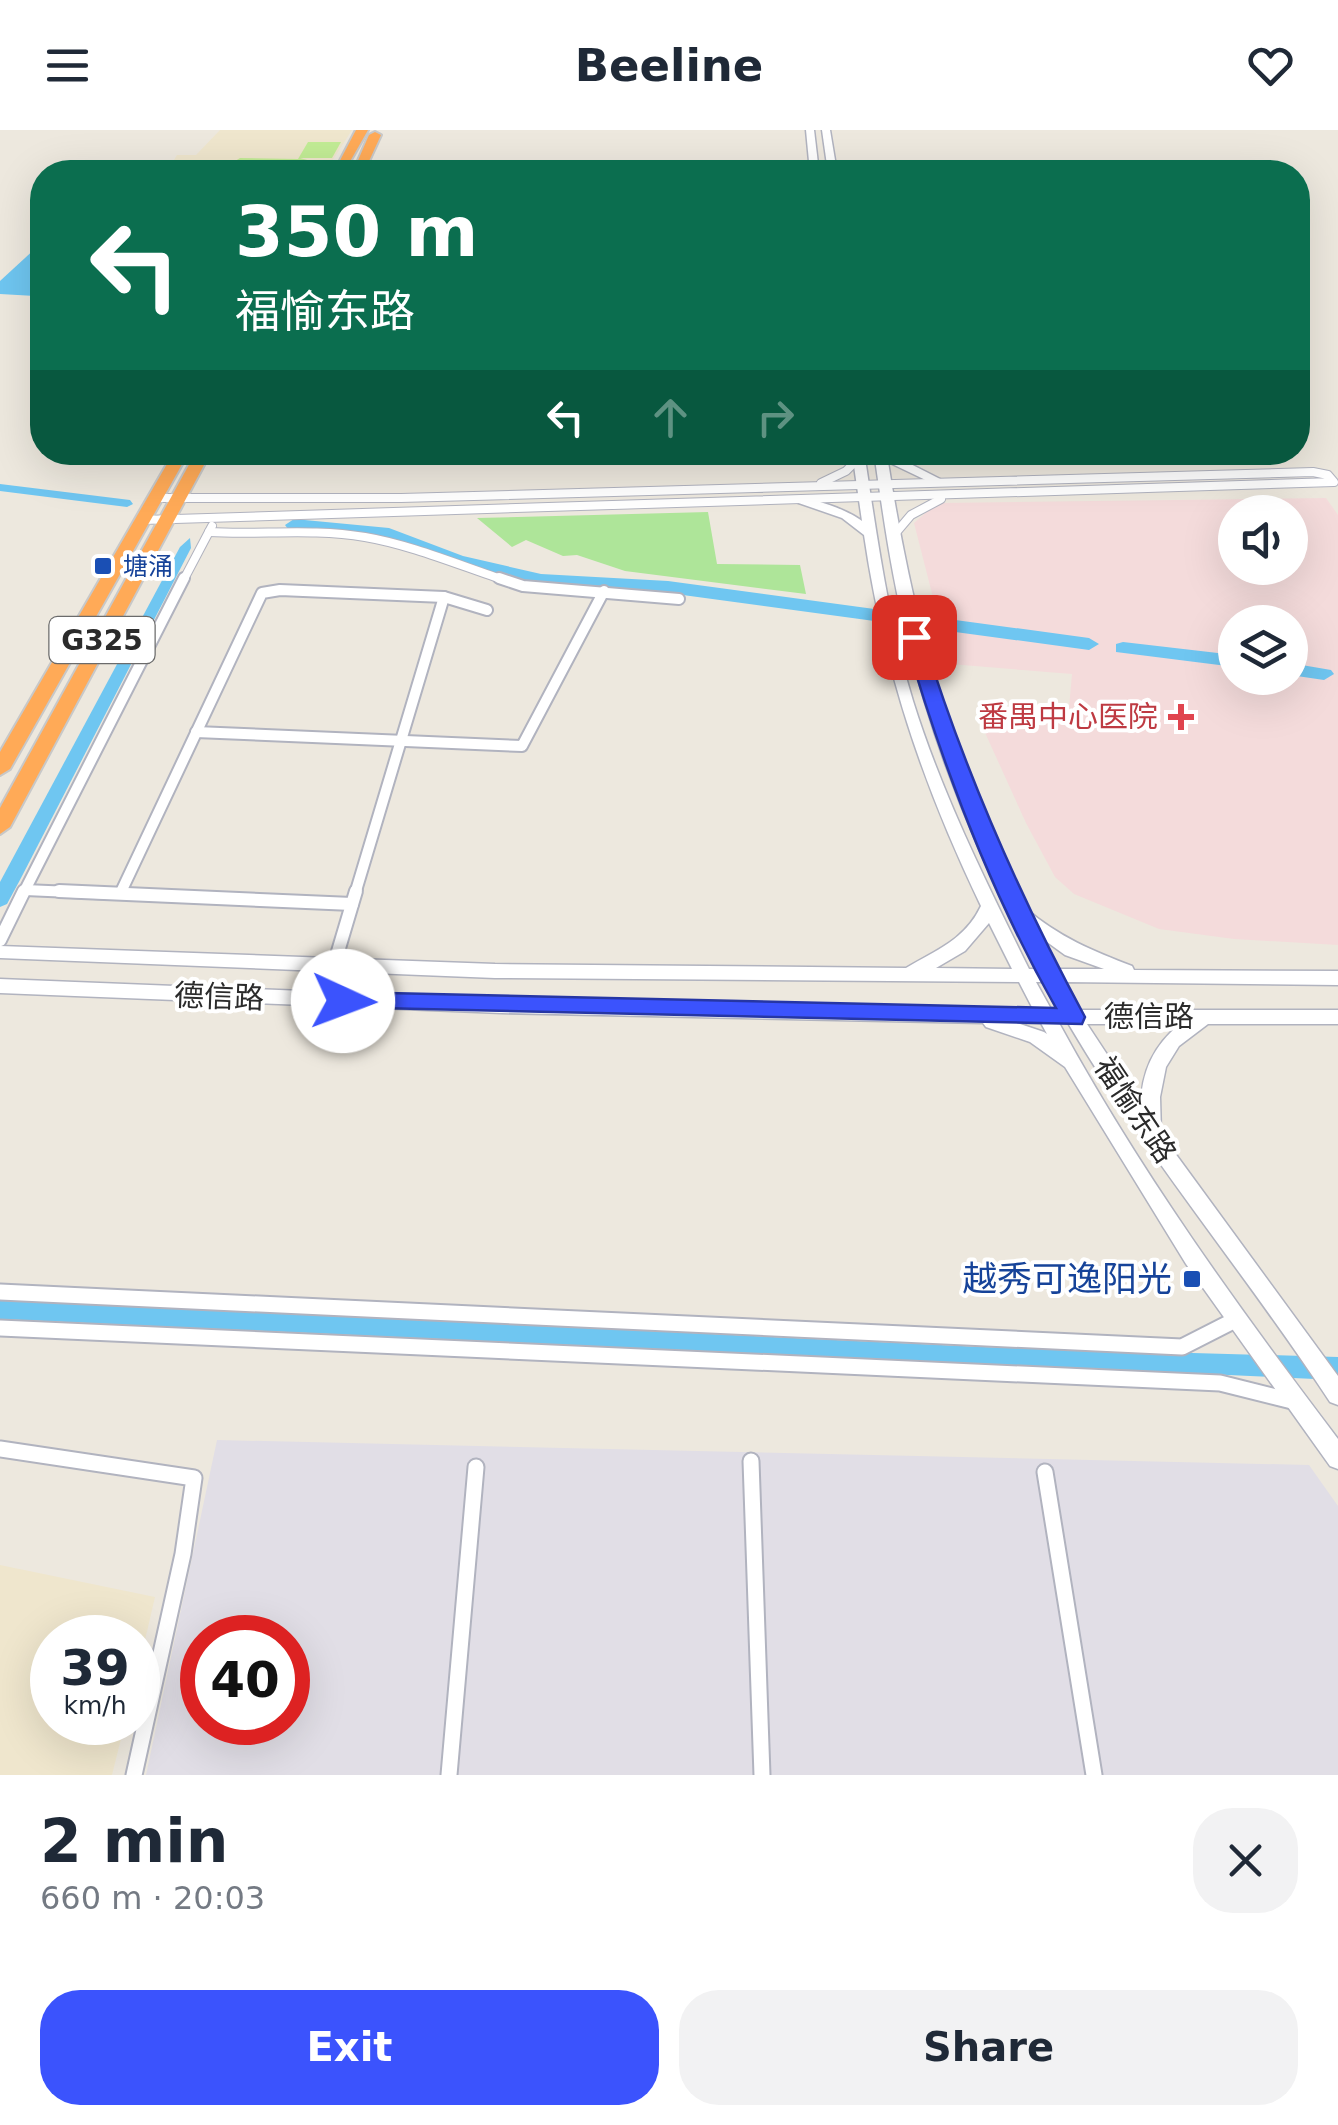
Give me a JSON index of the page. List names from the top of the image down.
{
  "streets": {
    "highway": ["G325"],
    "street": ["德信路", "福愉东路"]
  },
  "crossings": [
    ["德信路", "福愉东路"]
  ],
  "places": {
    "transit": ["塘涌", "越秀可逸阳光"],
    "health": ["番禺中心医院"]
  },
  "page": {
    "header": "Beeline",
    "turn": ["350 m", "福愉东路"],
    "speed": "39 km/h",
    "limit": "40",
    "heading": ["2 min", "660 m · 20:03"],
    "buttons": ["Exit", "Share"]
  }
}
